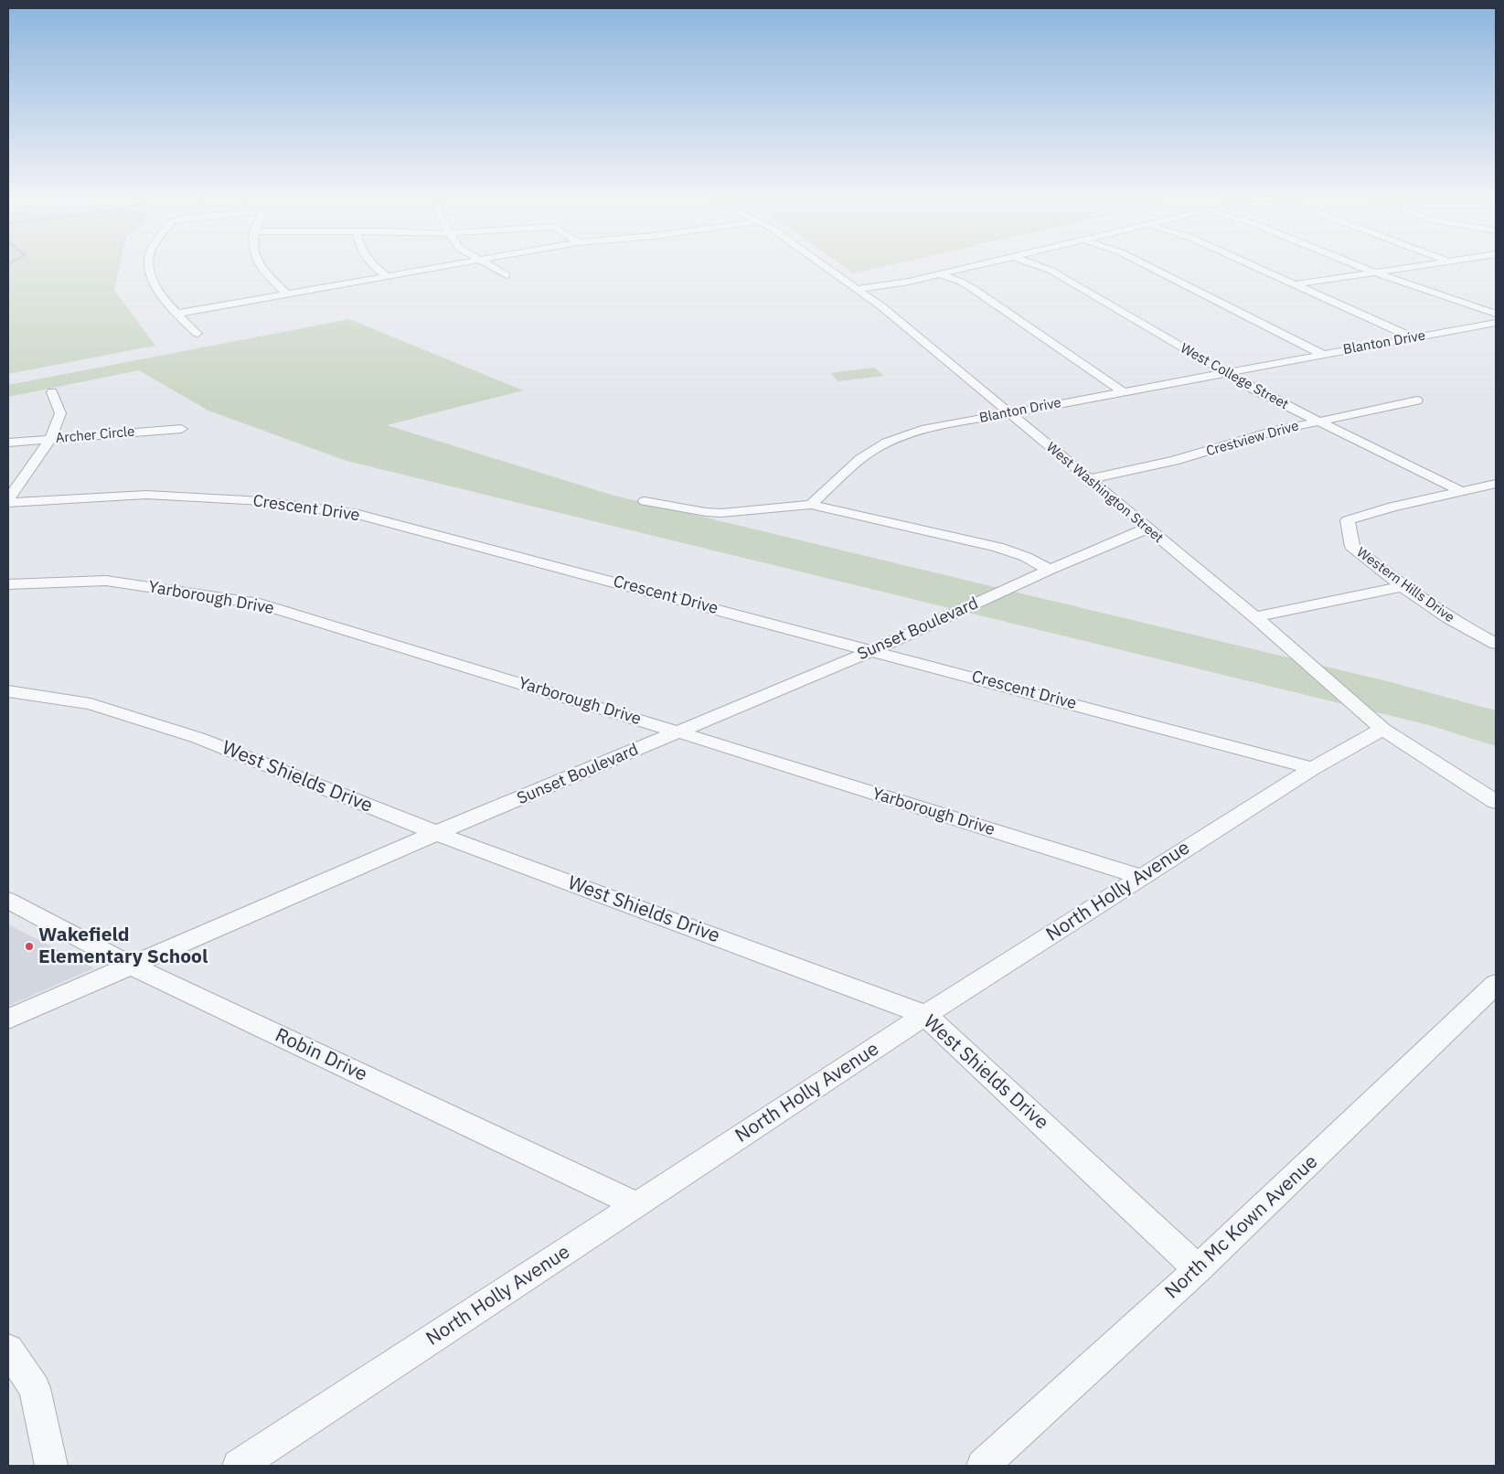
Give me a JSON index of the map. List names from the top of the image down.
{
  "streets": {
    "street": [
      "Blanton Drive",
      "West College Street",
      "Archer Circle",
      "Crestview Drive",
      "West Washington Street",
      "Crescent Drive",
      "Western Hills Drive",
      "Yarborough Drive",
      "Sunset Boulevard",
      "West Shields Drive",
      "North Holly Avenue",
      "Robin Drive",
      "North Mc Kown Avenue"
    ]
  },
  "crossings": [
    ["Blanton Drive", "West College Street"],
    ["Blanton Drive", "West Washington Street"],
    ["West College Street", "Crestview Drive"],
    ["West College Street", "Western Hills Drive"],
    ["Crestview Drive", "West Washington Street"],
    ["West Washington Street", "Sunset Boulevard"],
    ["West Washington Street", "North Holly Avenue"],
    ["Crescent Drive", "Sunset Boulevard"],
    ["Crescent Drive", "North Holly Avenue"],
    ["Yarborough Drive", "Sunset Boulevard"],
    ["Yarborough Drive", "North Holly Avenue"],
    ["Sunset Boulevard", "West Shields Drive"],
    ["Sunset Boulevard", "Robin Drive"],
    ["West Shields Drive", "North Holly Avenue"],
    ["West Shields Drive", "North Mc Kown Avenue"],
    ["North Holly Avenue", "Robin Drive"]
  ],
  "places": ["Wakefield Elementary School"]
}
